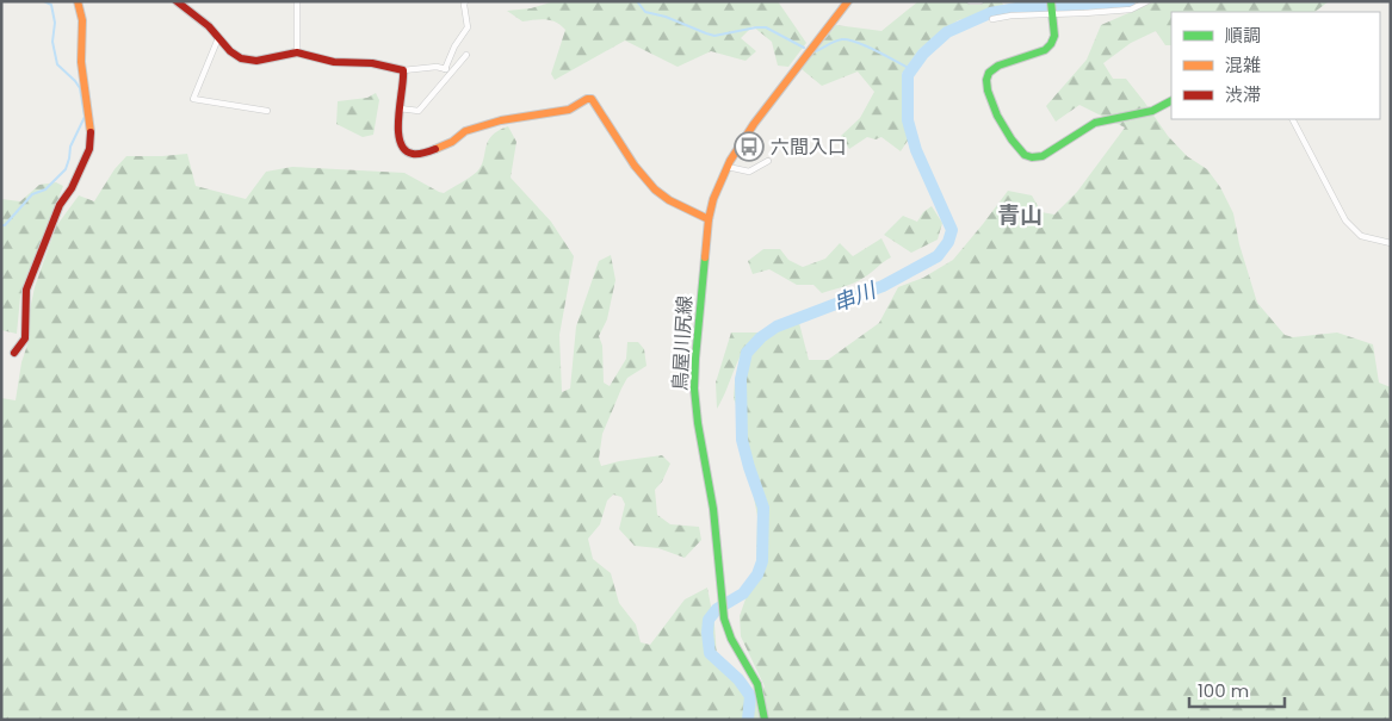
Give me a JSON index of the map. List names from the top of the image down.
{
  "streets": {
    "street": ["鳥屋川尻線"]
  },
  "districts": ["青山"],
  "water": ["串川"],
  "places": {
    "bus stop": ["六間入口"]
  },
  "legend": ["順調", "混雑", "渋滞"],
  "scale_bar": "100 m"
}
